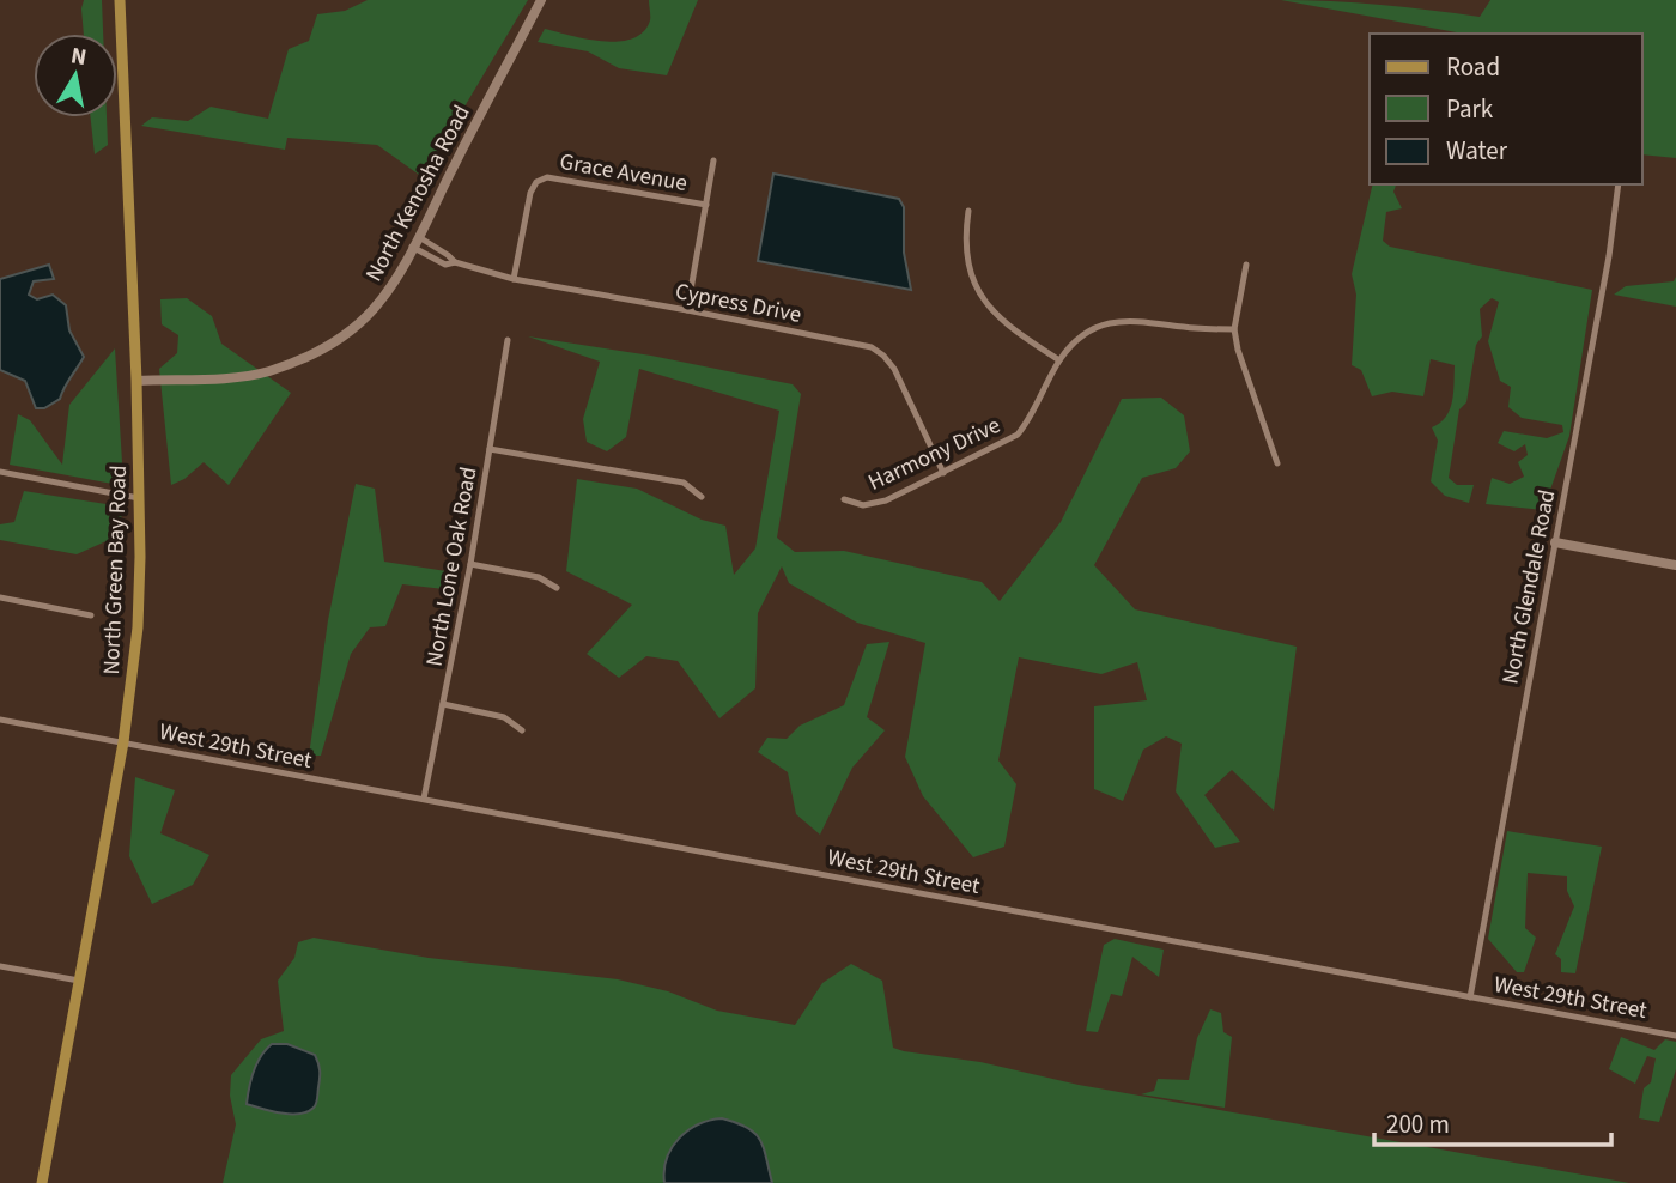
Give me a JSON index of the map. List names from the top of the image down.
{
  "streets": {
    "main road": ["North Green Bay Road"],
    "street": [
      "Grace Avenue",
      "North Kenosha Road",
      "Cypress Drive",
      "Harmony Drive",
      "North Lone Oak Road",
      "North Glendale Road",
      "West 29th Street"
    ]
  },
  "crossings": [
    ["Grace Avenue", "Cypress Drive"],
    ["North Kenosha Road", "Cypress Drive"],
    ["North Kenosha Road", "North Green Bay Road"],
    ["Cypress Drive", "Harmony Drive"],
    ["North Lone Oak Road", "West 29th Street"],
    ["North Green Bay Road", "West 29th Street"],
    ["North Glendale Road", "West 29th Street"]
  ],
  "legend": ["Road", "Park", "Water"],
  "scale_bar": "200 m",
  "north": "top"
}
